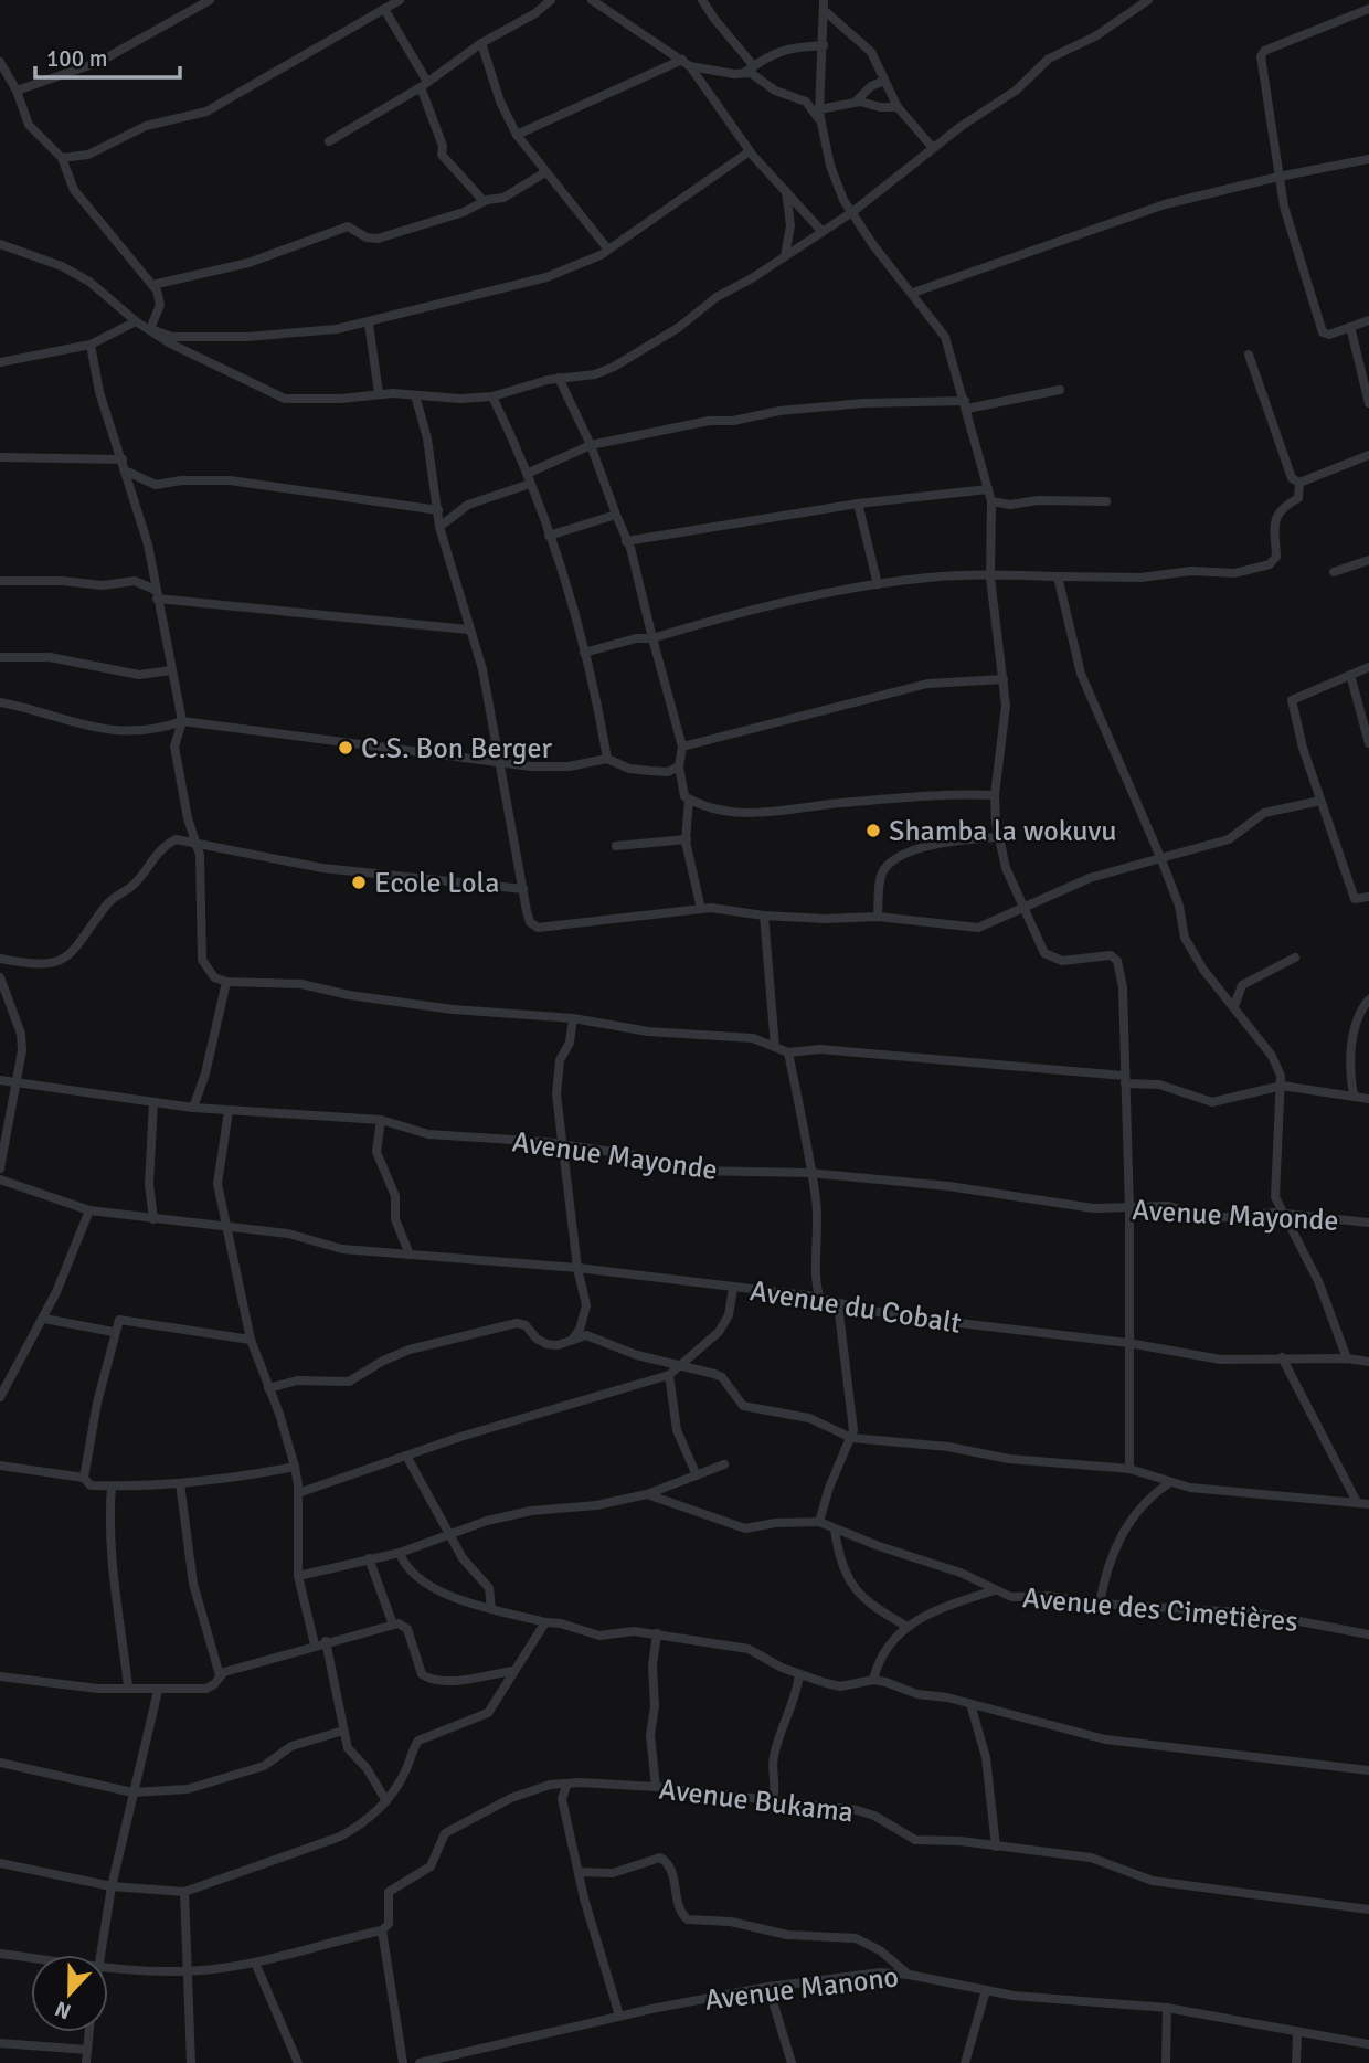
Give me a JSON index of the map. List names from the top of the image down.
{
  "streets": {
    "street": [
      "Avenue Mayonde",
      "Avenue du Cobalt",
      "Avenue des Cimetières",
      "Avenue Bukama",
      "Avenue Manono"
    ]
  },
  "places": ["C.S. Bon Berger", "Shamba la wokuvu", "Ecole Lola"],
  "scale_bar": "100 m",
  "north": "bottom"
}
